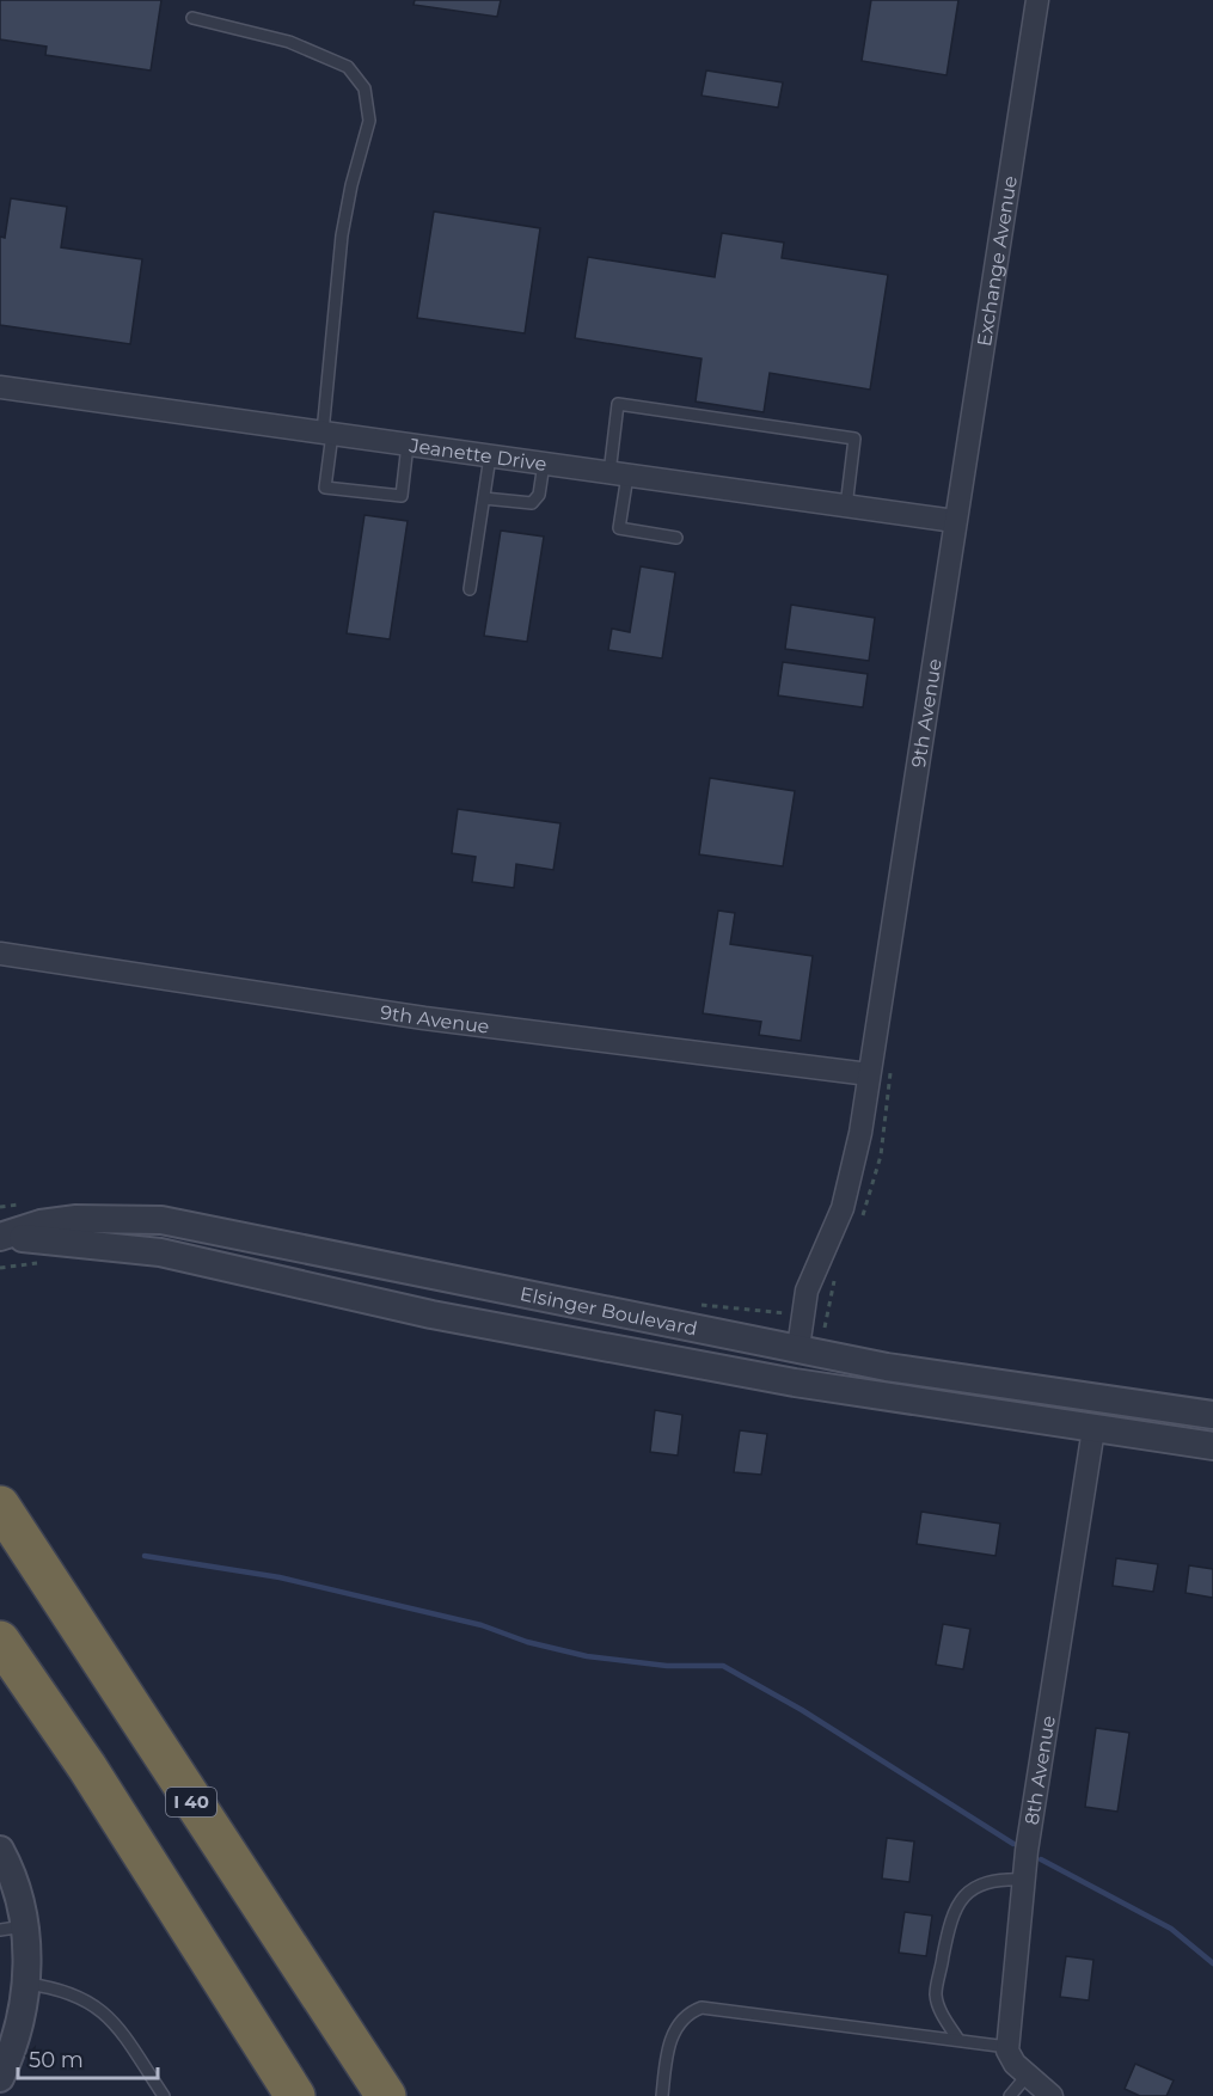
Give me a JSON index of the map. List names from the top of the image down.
{
  "streets": {
    "highway": ["I 40"],
    "street": [
      "Exchange Avenue",
      "Jeanette Drive",
      "9th Avenue",
      "Elsinger Boulevard",
      "8th Avenue"
    ]
  },
  "crossings": [
    ["Exchange Avenue", "Jeanette Drive"],
    ["Exchange Avenue", "9th Avenue"],
    ["Jeanette Drive", "9th Avenue"],
    ["9th Avenue", "Elsinger Boulevard"],
    ["Elsinger Boulevard", "8th Avenue"]
  ],
  "scale_bar": "50 m"
}
